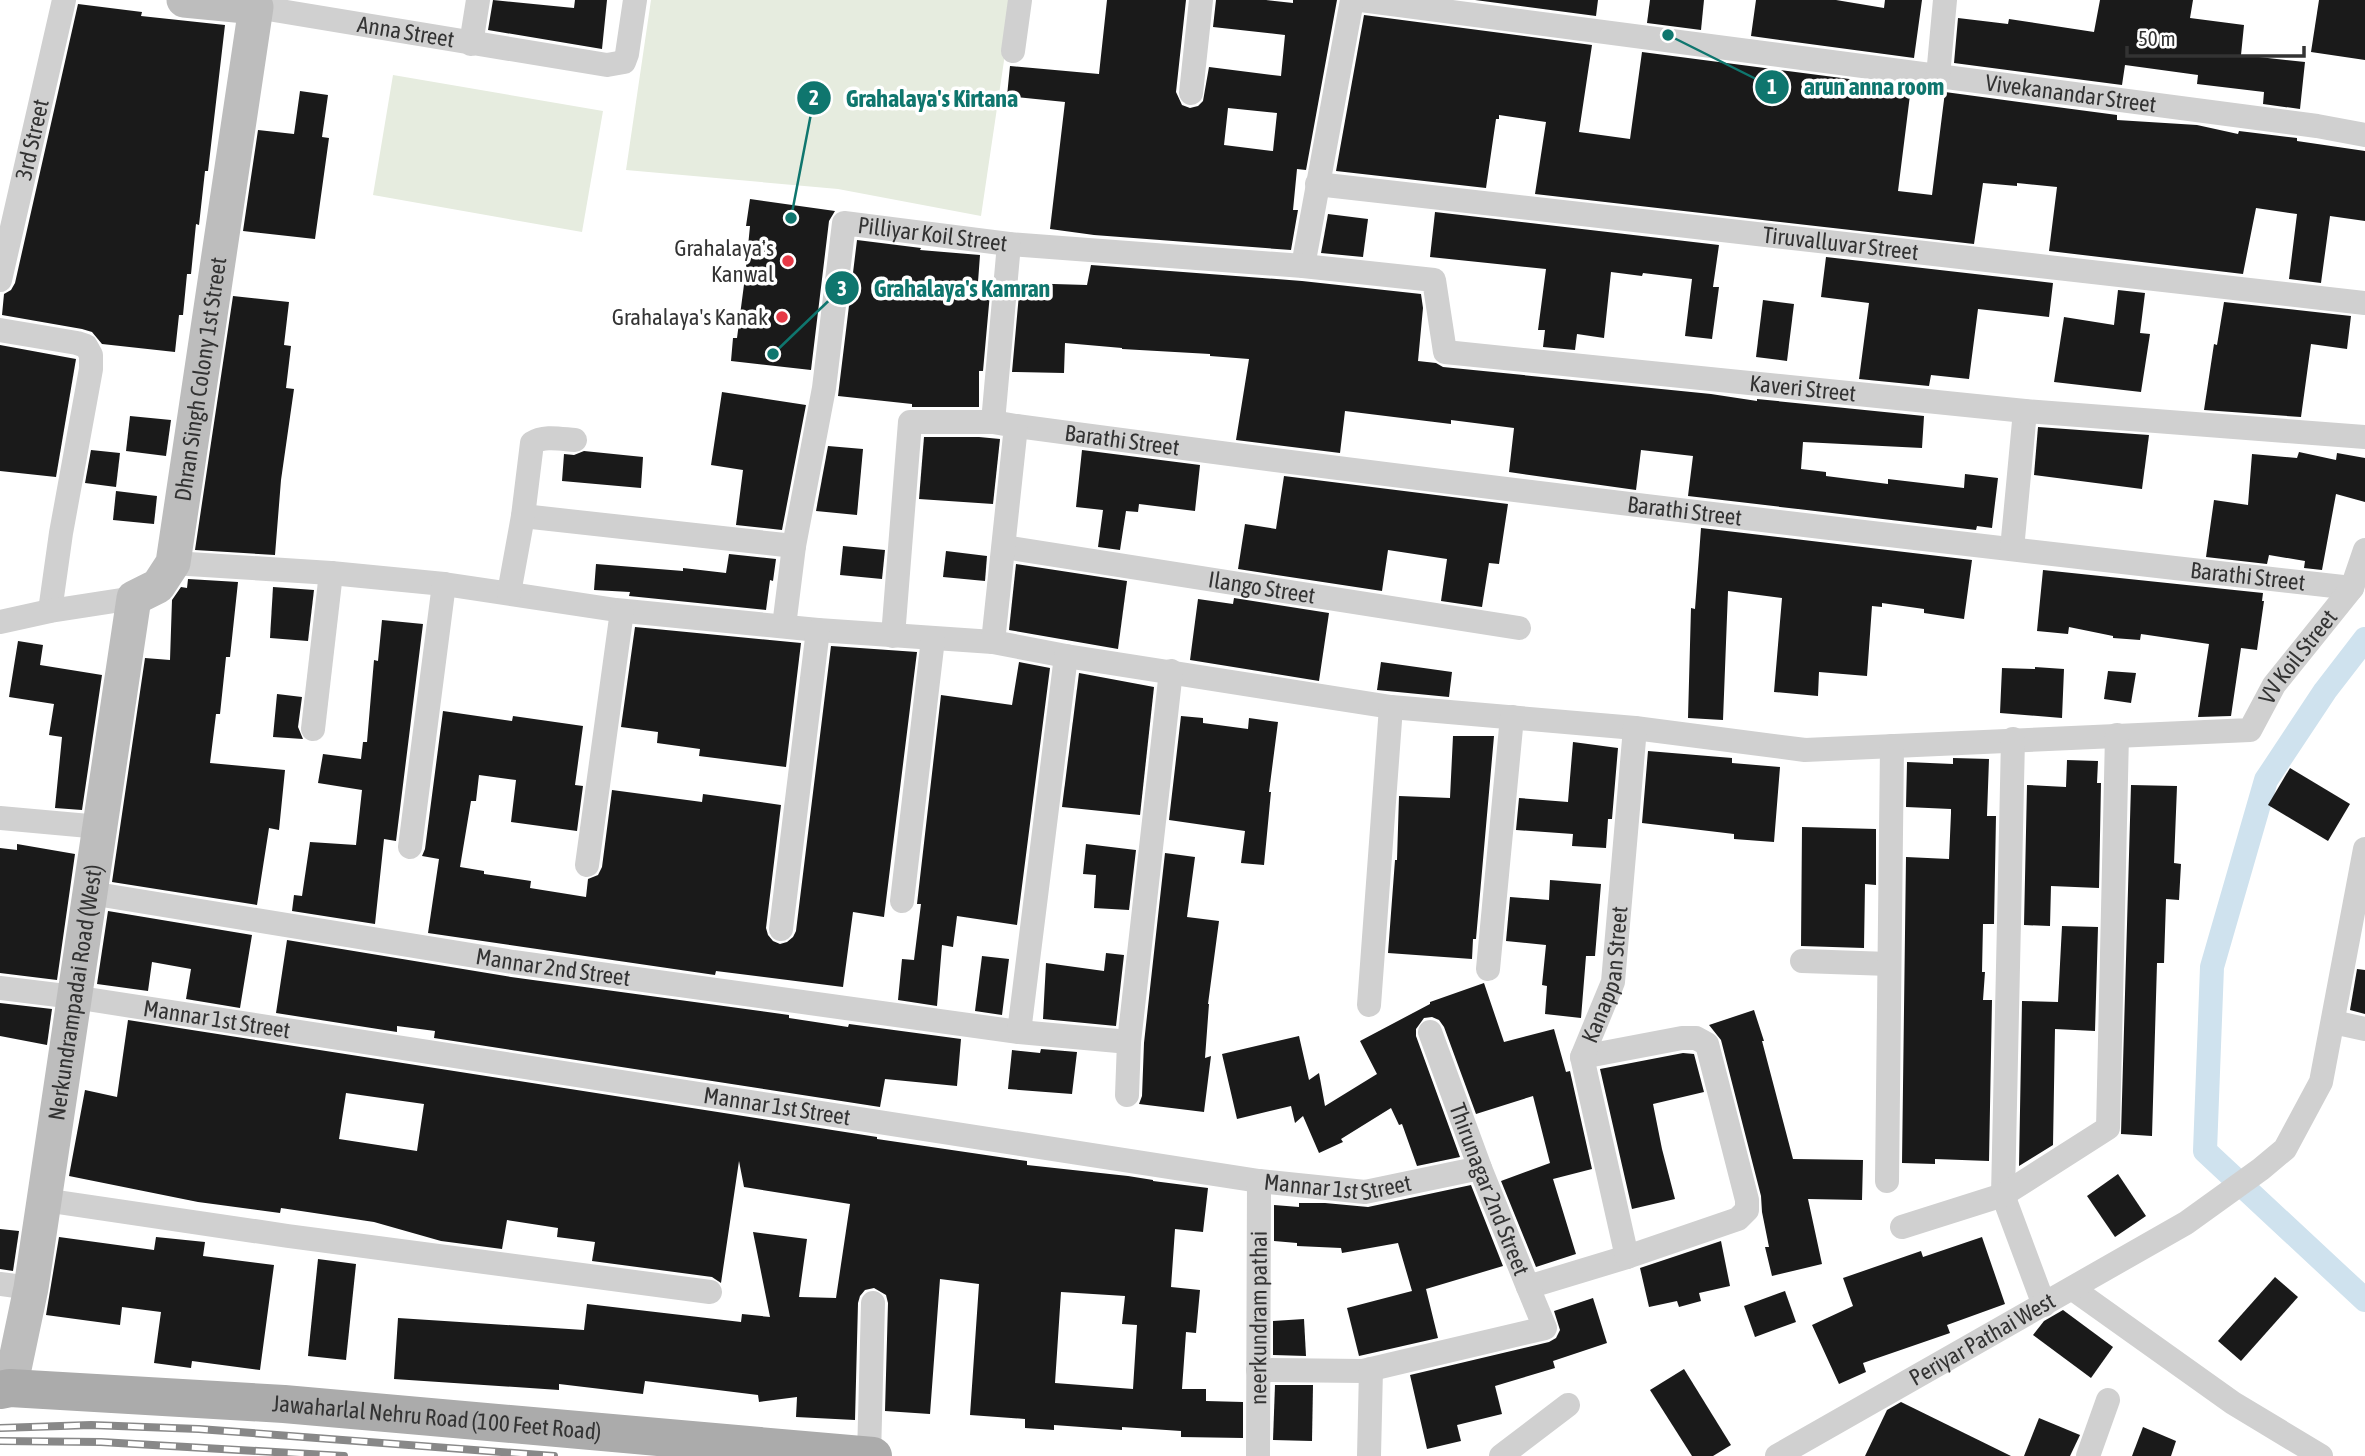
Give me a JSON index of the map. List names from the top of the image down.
{
  "streets": {
    "main road": ["Jawaharlal Nehru Road (100 Feet Road)"],
    "street": [
      "Anna Street",
      "Vivekanandar Street",
      "3rd Street",
      "Pilliyar Koil Street",
      "Tiruvalluvar Street",
      "Dhran Singh Colony 1st Street",
      "Kaveri Street",
      "Barathi Street",
      "Ilango Street",
      "VV Koil Street",
      "Mannar 2nd Street",
      "Kanappan Street",
      "Nerkundrampadai Road (West)",
      "Mannar 1st Street",
      "Thirunagar 2nd Street",
      "neerkundram pathai",
      "Periyar Pathai West"
    ]
  },
  "crossings": [
    ["Anna Street", "Dhran Singh Colony 1st Street"],
    ["Pilliyar Koil Street", "Kaveri Street"],
    ["Barathi Street", "VV Koil Street"],
    ["Mannar 2nd Street", "Nerkundrampadai Road (West)"],
    ["Kanappan Street", "Thirunagar 2nd Street"],
    ["Nerkundrampadai Road (West)", "Mannar 1st Street"],
    ["Nerkundrampadai Road (West)", "Jawaharlal Nehru Road (100 Feet Road)"],
    ["Mannar 1st Street", "Thirunagar 2nd Street"],
    ["Mannar 1st Street", "neerkundram pathai"]
  ],
  "places": [
    "arun anna room",
    "Grahalaya's Kirtana",
    "Grahalaya's Kanwal",
    "Grahalaya's Kanak",
    "Grahalaya's Kamran"
  ],
  "scale_bar": "50 m"
}
